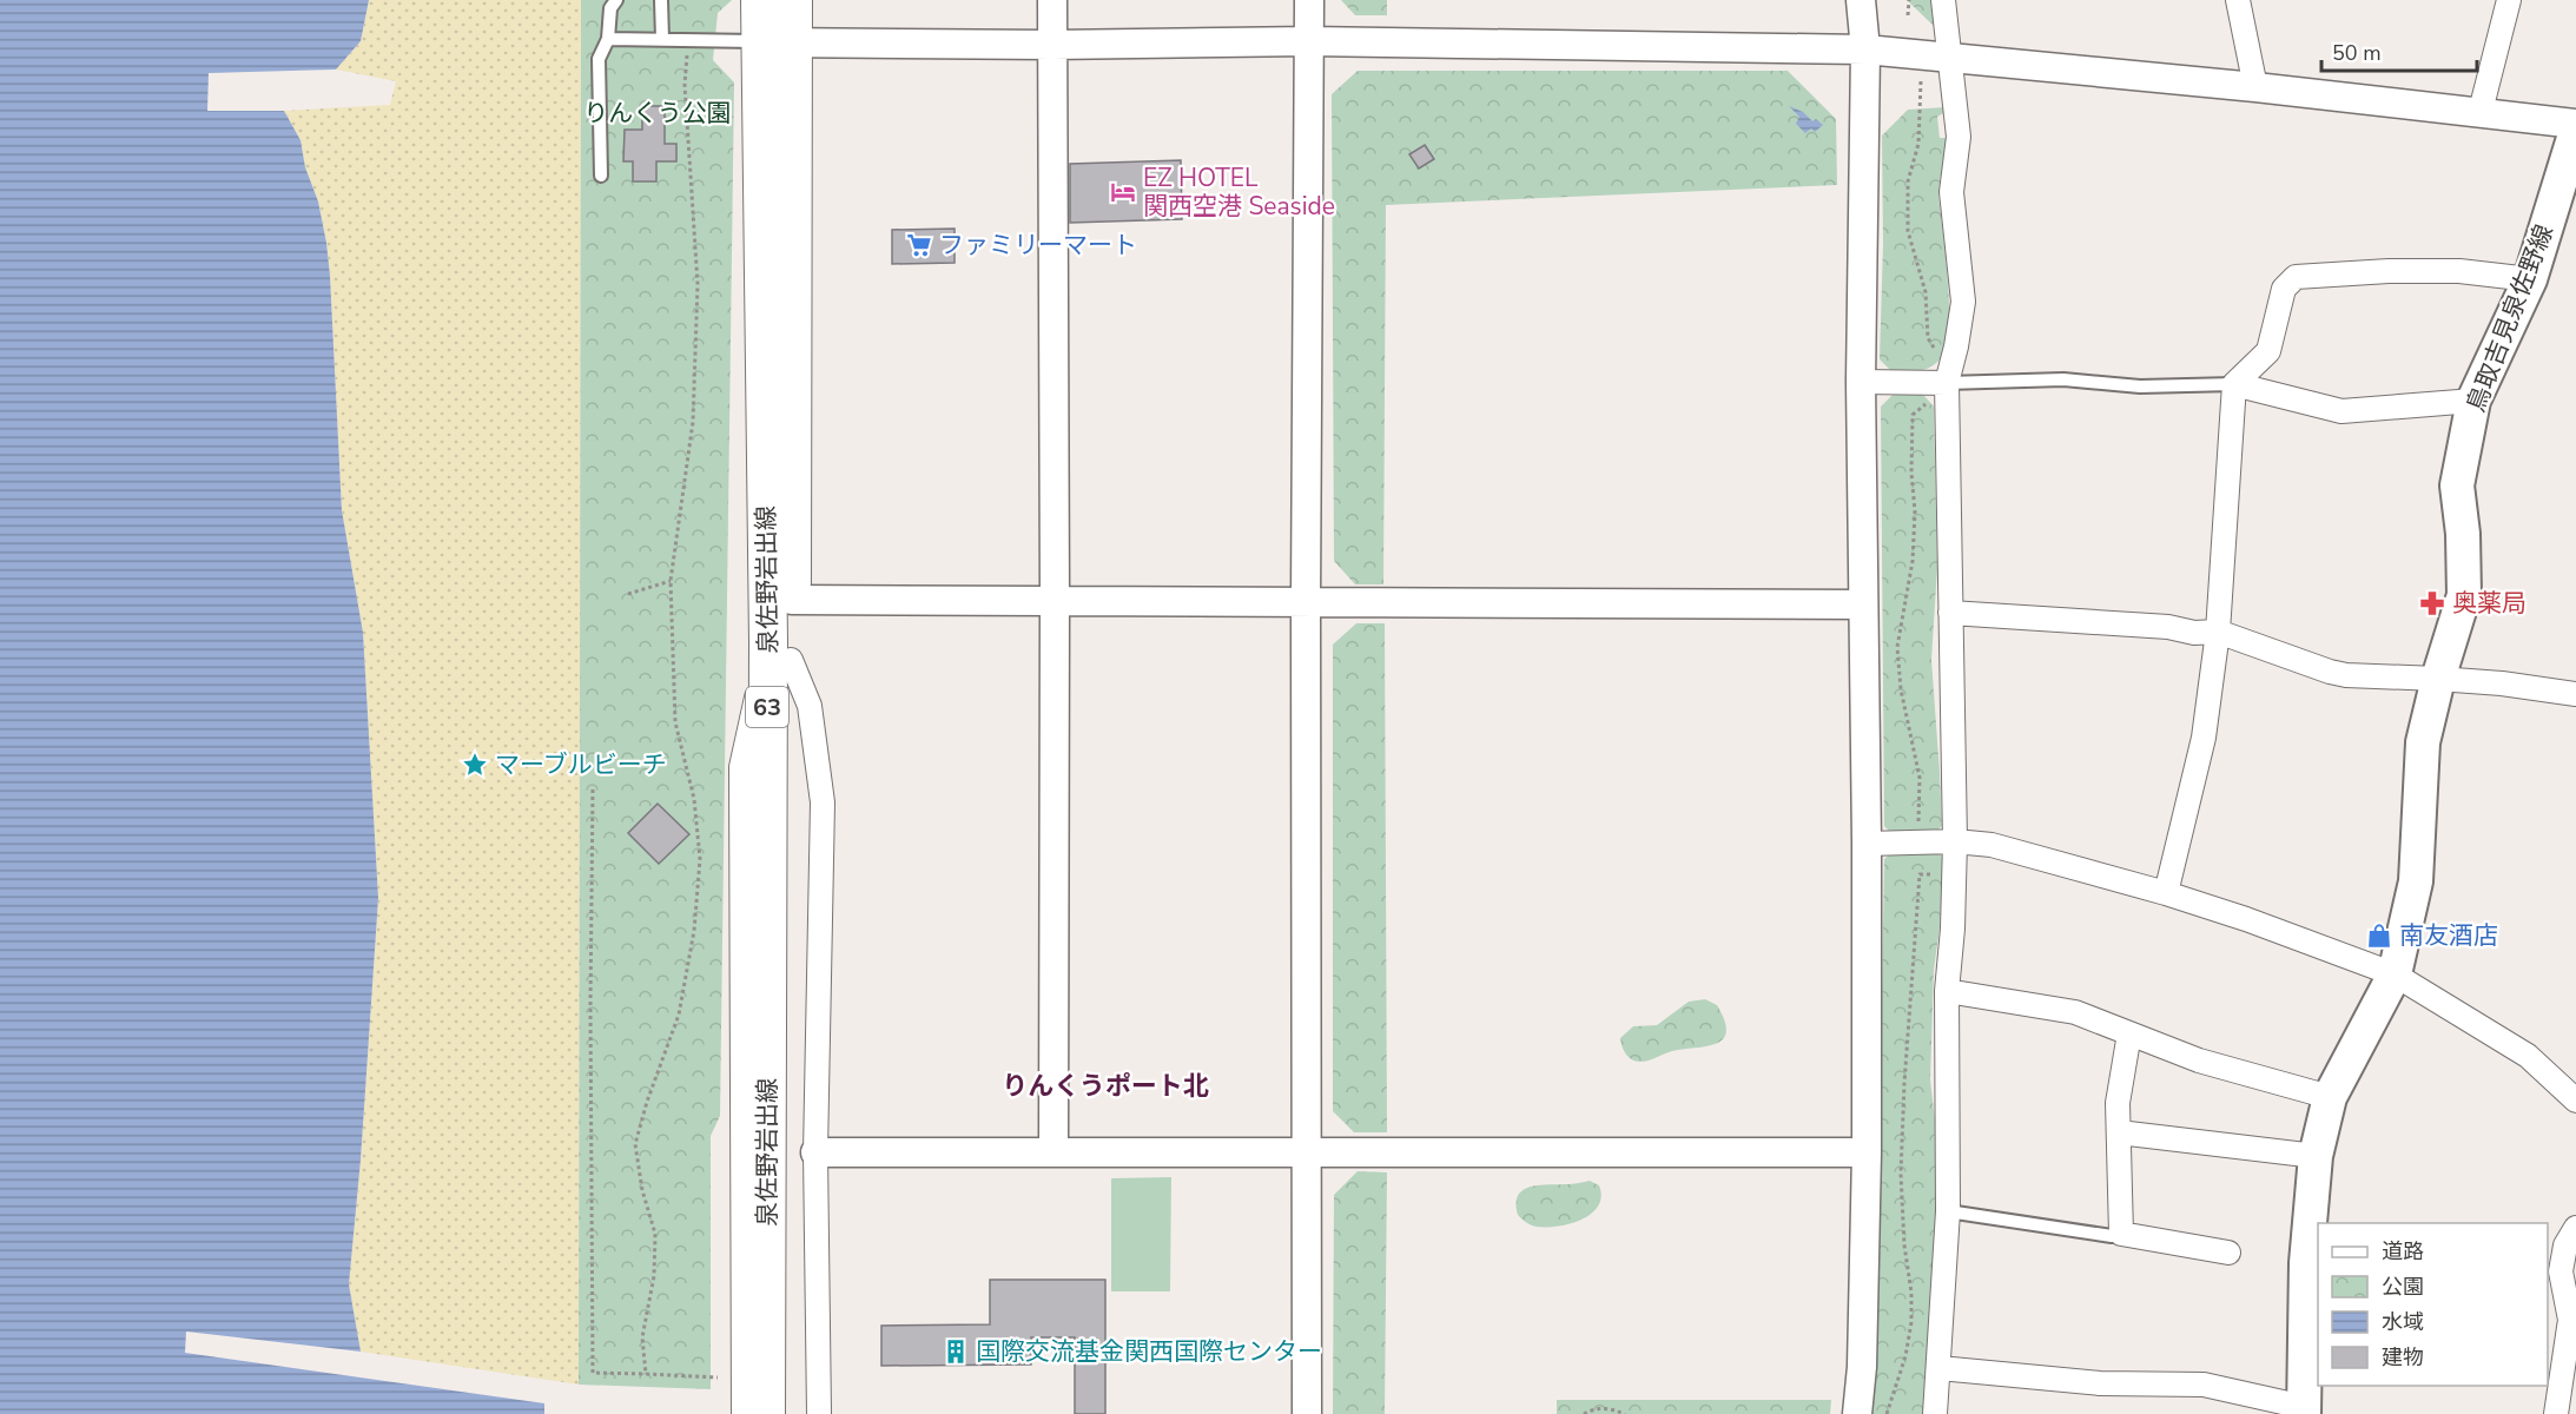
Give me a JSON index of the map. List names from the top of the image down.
{
  "streets": {
    "main road": ["鳥取吉見泉佐野線", "泉佐野岩出線", "63"]
  },
  "districts": ["りんくうポート北"],
  "parks": ["りんくう公園"],
  "places": {
    "hotel": ["EZ HOTEL 関西空港 Seaside"],
    "supermarket": ["ファミリーマート"],
    "pharmacy": ["奥薬局"],
    "place": ["マーブルビーチ"],
    "shop": ["南友酒店"],
    "building": ["国際交流基金関西国際センター"]
  },
  "legend": [
    "道路",
    "公園",
    "水域",
    "建物"
  ],
  "scale_bar": "50 m"
}
